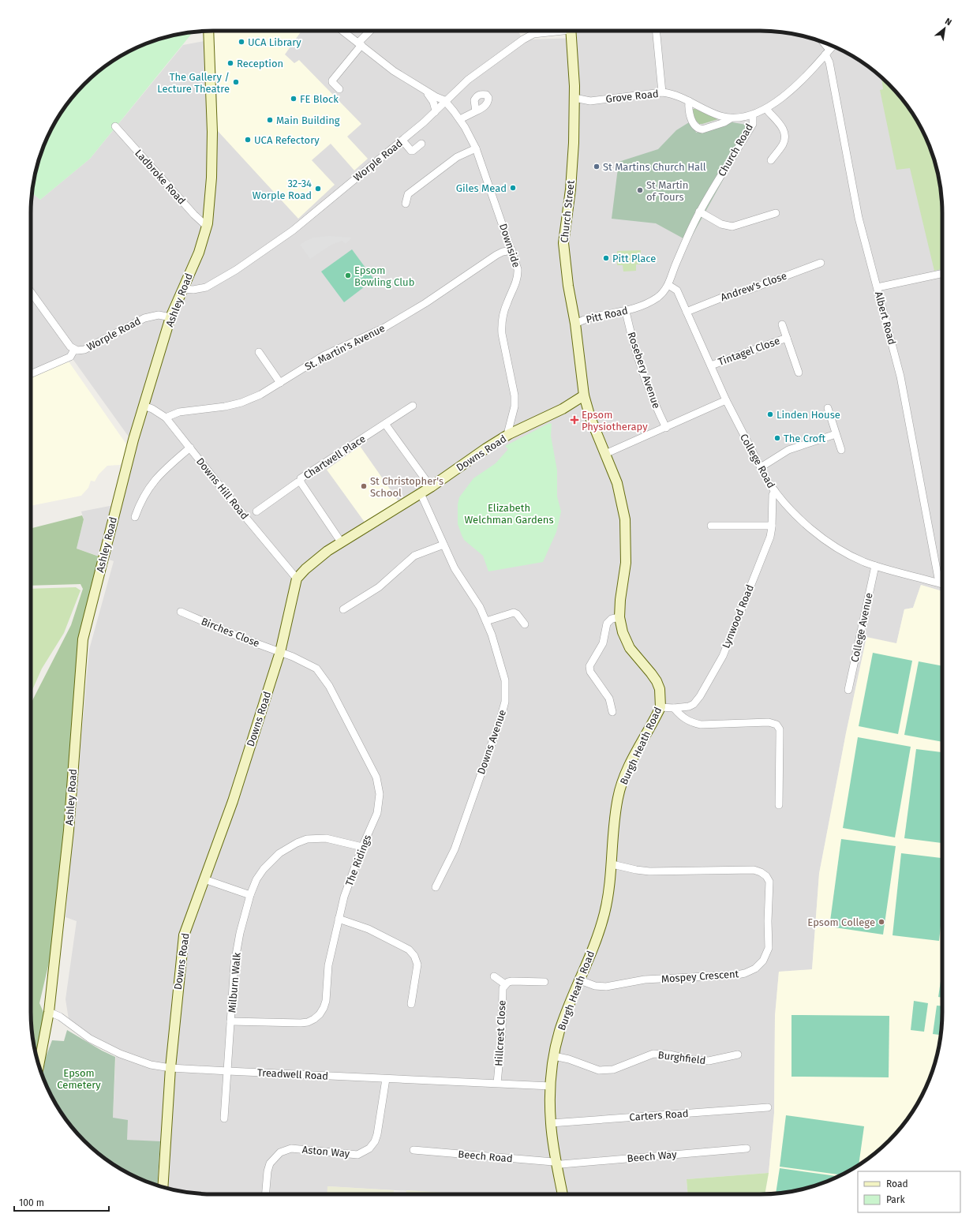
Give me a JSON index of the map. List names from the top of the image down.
{
  "streets": {
    "main road": [
      "Church Street",
      "Ashley Road",
      "Downs Road",
      "Burgh Heath Road"
    ],
    "street": [
      "Grove Road",
      "Church Road",
      "Worple Road",
      "Ladbroke Road",
      "Downside",
      "Andrew's Close",
      "Pitt Road",
      "Albert Road",
      "St. Martin's Avenue",
      "Tintagel Close",
      "Rosebery Avenue",
      "Chartwell Place",
      "College Road",
      "Downs Hill Road",
      "Lynwood Road",
      "College Avenue",
      "Birches Close",
      "Downs Avenue",
      "The Ridings",
      "Mospey Crescent",
      "Milburn Walk",
      "Hillcrest Close",
      "Burghfield",
      "Treadwell Road",
      "Carters Road",
      "Aston Way",
      "Beech Road",
      "Beech Way"
    ]
  },
  "crossings": [
    ["Grove Road", "Church Road"],
    ["Grove Road", "Church Street"],
    ["Church Road", "Pitt Road"],
    ["Church Road", "Albert Road"],
    ["Church Road", "College Road"],
    ["Worple Road", "Downside"],
    ["Worple Road", "Ashley Road"],
    ["Ladbroke Road", "Ashley Road"],
    ["Church Street", "Pitt Road"],
    ["Church Street", "Downs Road"],
    ["Church Street", "Burgh Heath Road"],
    ["Downside", "St. Martin's Avenue"],
    ["Downside", "Downs Road"],
    ["Andrew's Close", "College Road"],
    ["Ashley Road", "Downs Hill Road"],
    ["Ashley Road", "Treadwell Road"],
    ["Pitt Road", "Rosebery Avenue"],
    ["Pitt Road", "College Road"],
    ["Albert Road", "College Road"],
    ["St. Martin's Avenue", "Downs Hill Road"],
    ["Tintagel Close", "College Road"],
    ["Downs Road", "Chartwell Place"],
    ["Downs Road", "Downs Hill Road"],
    ["Downs Road", "Birches Close"],
    ["Downs Road", "Downs Avenue"],
    ["Downs Road", "Burgh Heath Road"],
    ["Downs Road", "The Ridings"],
    ["Downs Road", "Treadwell Road"],
    ["College Road", "Lynwood Road"],
    ["College Road", "College Avenue"],
    ["Lynwood Road", "Burgh Heath Road"],
    ["Birches Close", "The Ridings"],
    ["Burgh Heath Road", "Mospey Crescent"],
    ["Burgh Heath Road", "Burghfield"],
    ["Burgh Heath Road", "Treadwell Road"],
    ["Burgh Heath Road", "Carters Road"],
    ["Burgh Heath Road", "Beech Road"],
    ["Burgh Heath Road", "Beech Way"],
    ["The Ridings", "Milburn Walk"],
    ["Milburn Walk", "Treadwell Road"],
    ["Hillcrest Close", "Treadwell Road"],
    ["Treadwell Road", "Aston Way"],
    ["Beech Road", "Beech Way"]
  ],
  "parks": ["Elizabeth Welchman Gardens", "Epsom Cemetery"],
  "places": {
    "other": [
      "UCA Library",
      "Reception",
      "The Gallery / Lecture Theatre",
      "FE Block",
      "Main Building",
      "UCA Refectory",
      "St Martins Church Hall",
      "Giles Mead",
      "32-34 Worple Road",
      "St Martin of Tours",
      "Pitt Place",
      "Epsom Bowling Club",
      "Linden House",
      "The Croft",
      "St Christopher's School",
      "Epsom College"
    ],
    "health": ["Epsom Physiotherapy"]
  },
  "legend": ["Road", "Park"],
  "scale_bar": "100 m",
  "north": "top right"
}
